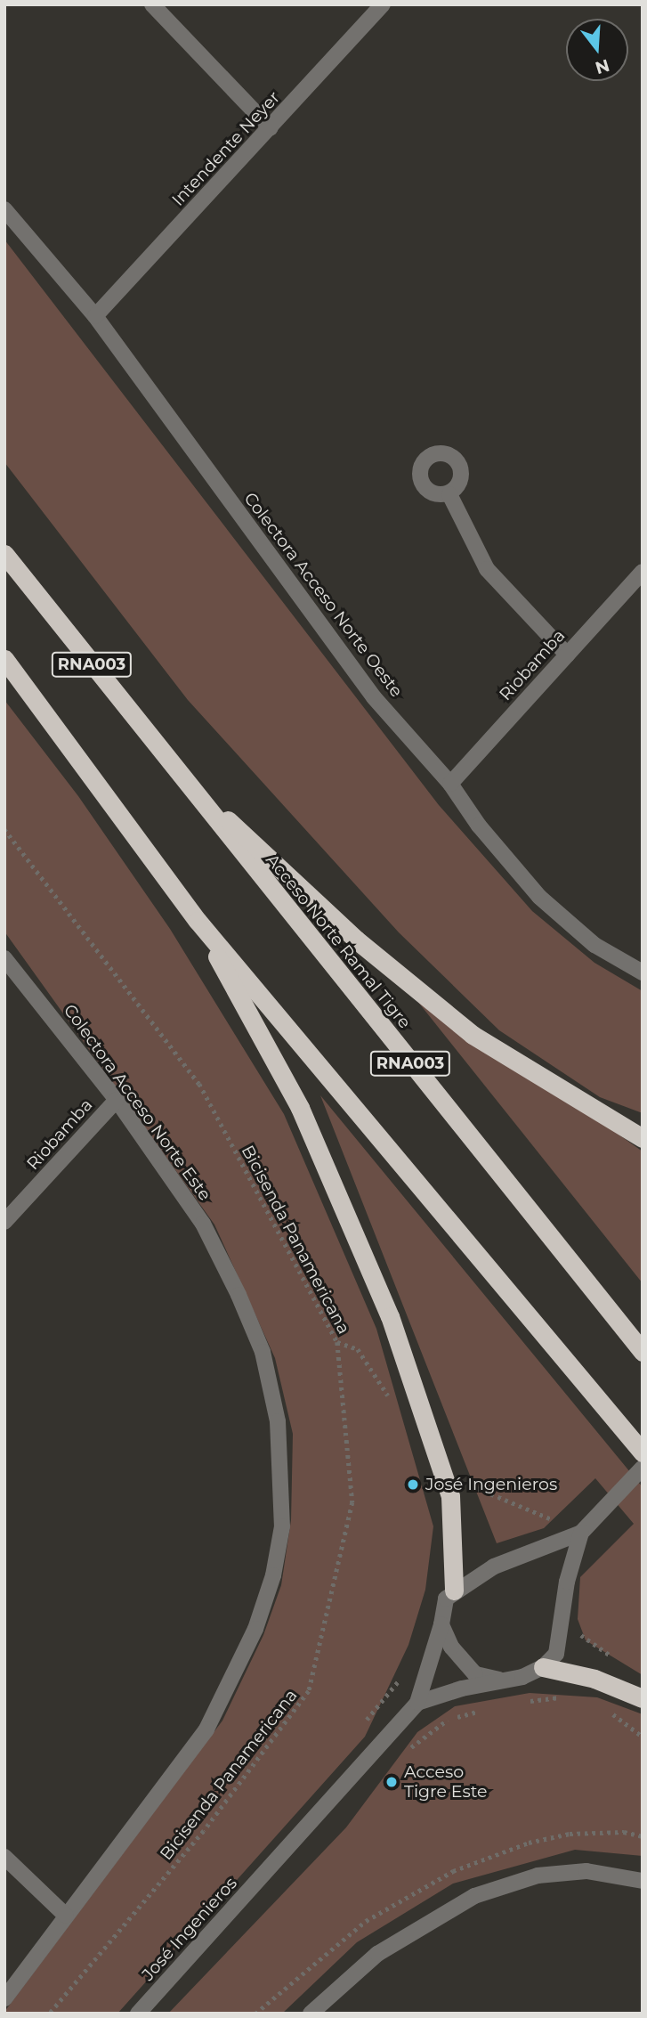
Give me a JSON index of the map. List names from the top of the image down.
{
  "streets": {
    "highway": ["RNA003", "Acceso Norte Ramal Tigre"],
    "street": [
      "Intendente Neyer",
      "Colectora Acceso Norte Oeste",
      "Riobamba",
      "Colectora Acceso Norte Este",
      "José Ingenieros"
    ],
    "path": ["Bicisenda Panamericana"]
  },
  "crossings": [
    ["Intendente Neyer", "Colectora Acceso Norte Oeste"],
    ["Colectora Acceso Norte Oeste", "Riobamba"],
    ["Riobamba", "Colectora Acceso Norte Este"]
  ],
  "places": ["José Ingenieros", "Acceso Tigre Este"],
  "north": "bottom"
}
